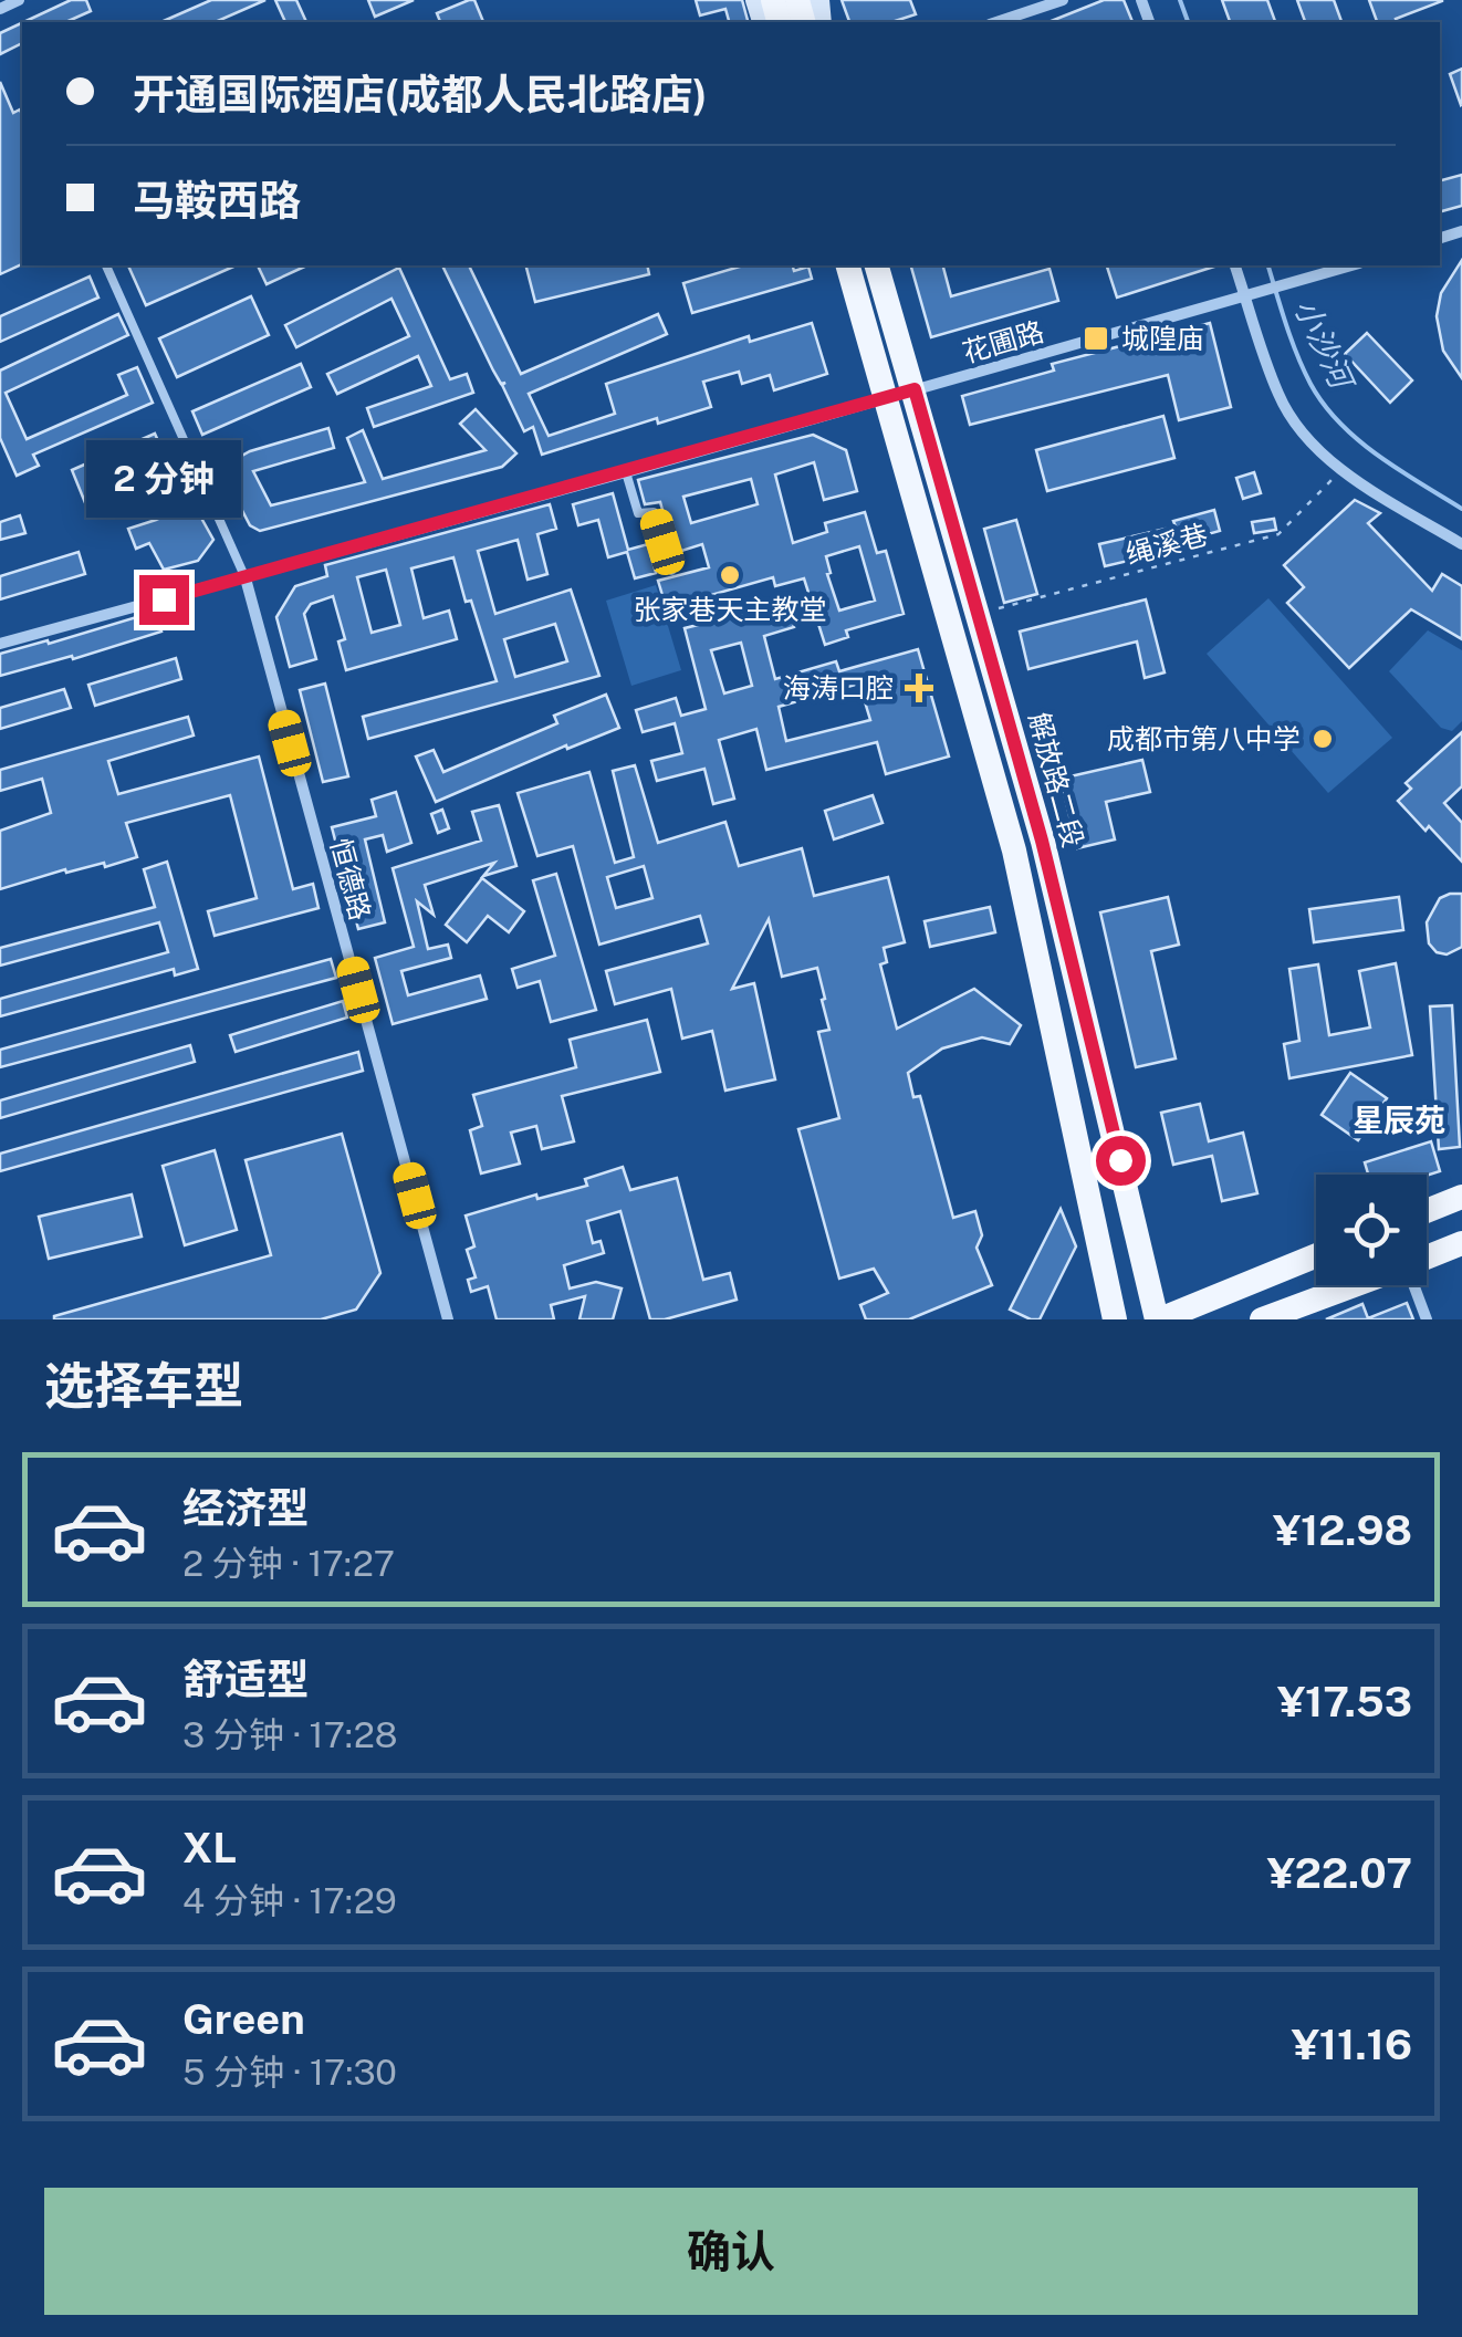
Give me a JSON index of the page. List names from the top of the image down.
{
  "streets": {
    "main road": ["解放路二段"],
    "street": ["花圃路", "恒德路"],
    "path": ["绳溪巷"]
  },
  "crossings": [
    ["花圃路", "解放路二段"],
    ["花圃路", "恒德路"],
    ["绳溪巷", "解放路二段"]
  ],
  "districts": ["星辰苑"],
  "water": ["小沙河"],
  "places": {
    "transit": ["城隍庙"],
    "other": ["张家巷天主教堂", "成都市第八中学"],
    "health": ["海涛口腔"]
  },
  "page": {
    "banner": ["开通国际酒店(成都人民北路店)", "马鞍西路"],
    "bubble": "2 分钟",
    "heading": "选择车型",
    "list": [
      {
        "name": "经济型",
        "note": "2 分钟 · 17:27",
        "value": "¥12.98"
      },
      {
        "name": "舒适型",
        "note": "3 分钟 · 17:28",
        "value": "¥17.53"
      },
      {
        "name": "XL",
        "note": "4 分钟 · 17:29",
        "value": "¥22.07"
      },
      {
        "name": "Green",
        "note": "5 分钟 · 17:30",
        "value": "¥11.16"
      }
    ],
    "buttons": "确认"
  }
}
